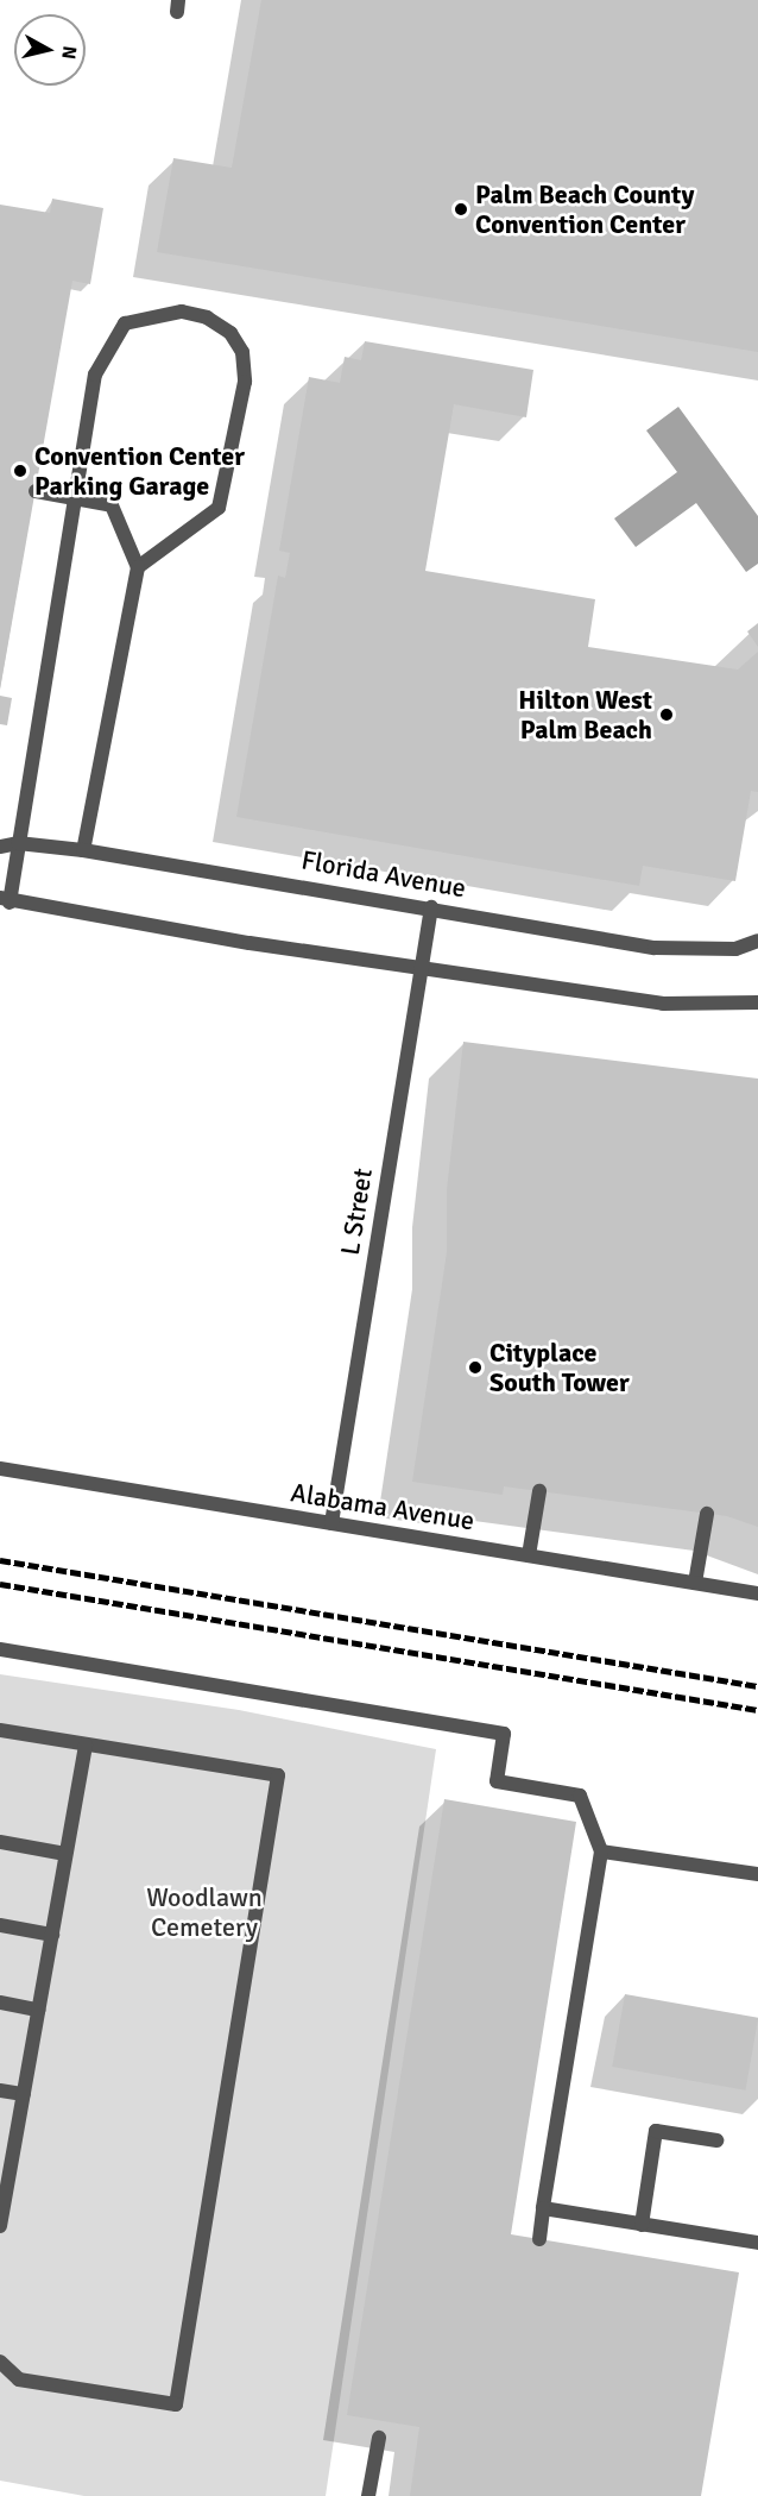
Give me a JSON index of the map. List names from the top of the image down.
{
  "streets": {
    "street": ["Florida Avenue", "L Street", "Alabama Avenue"]
  },
  "crossings": [
    ["Florida Avenue", "L Street"],
    ["L Street", "Alabama Avenue"]
  ],
  "parks": ["Woodlawn Cemetery"],
  "places": [
    "Palm Beach County Convention Center",
    "Convention Center Parking Garage",
    "Hilton West Palm Beach",
    "Cityplace South Tower"
  ],
  "north": "right"
}
